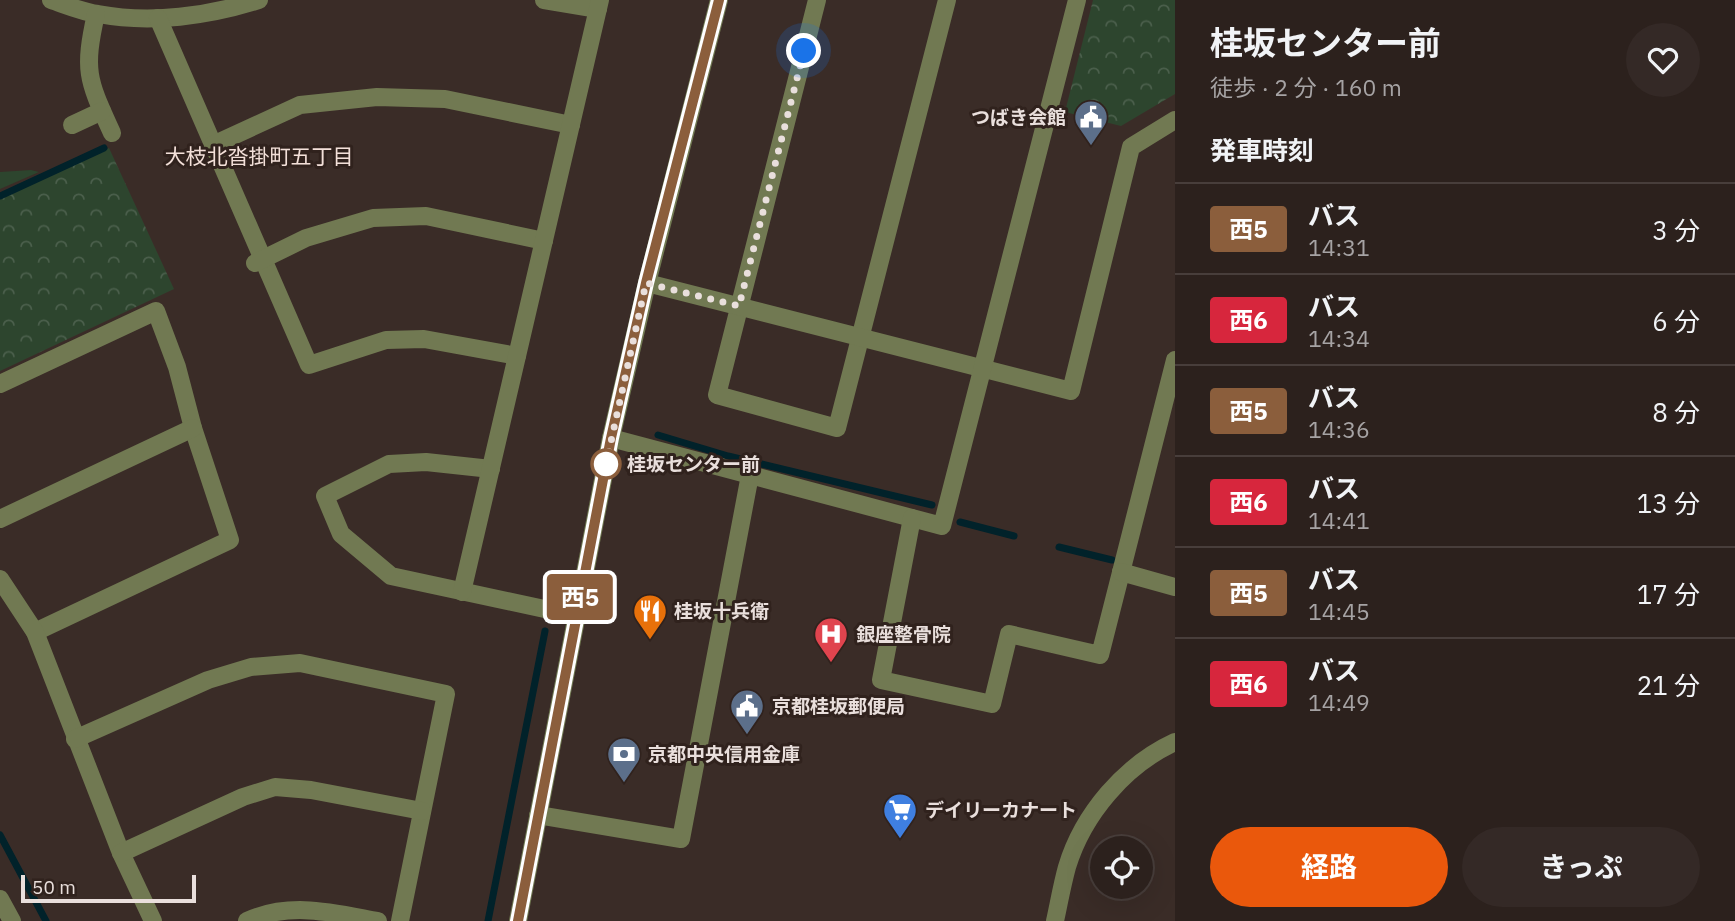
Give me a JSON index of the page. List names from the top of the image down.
{
  "districts": ["大枝北沓掛町五丁目"],
  "places": {
    "public building": ["つばき会館", "京都桂坂郵便局"],
    "other": ["桂坂センター前"],
    "restaurant": ["桂坂十兵衛"],
    "hospital": ["銀座整骨院"],
    "bank": ["京都中央信用金庫"],
    "supermarket": ["デイリーカナート"]
  },
  "lines": ["bus line 西5"],
  "scale_bar": "50 m",
  "page": {
    "on_map": "西5",
    "heading": [
      ["桂坂センター前", "徒歩 · 2 分 · 160 m"],
      "発車時刻"
    ],
    "list": [
      {
        "mark": "西5",
        "name": "バス",
        "note": "14:31",
        "value": "3 分"
      },
      {
        "mark": "西6",
        "name": "バス",
        "note": "14:34",
        "value": "6 分"
      },
      {
        "mark": "西5",
        "name": "バス",
        "note": "14:36",
        "value": "8 分"
      },
      {
        "mark": "西6",
        "name": "バス",
        "note": "14:41",
        "value": "13 分"
      },
      {
        "mark": "西5",
        "name": "バス",
        "note": "14:45",
        "value": "17 分"
      },
      {
        "mark": "西6",
        "name": "バス",
        "note": "14:49",
        "value": "21 分"
      }
    ],
    "buttons": ["経路", "きっぷ"],
    "scale": "50 m"
  }
}
